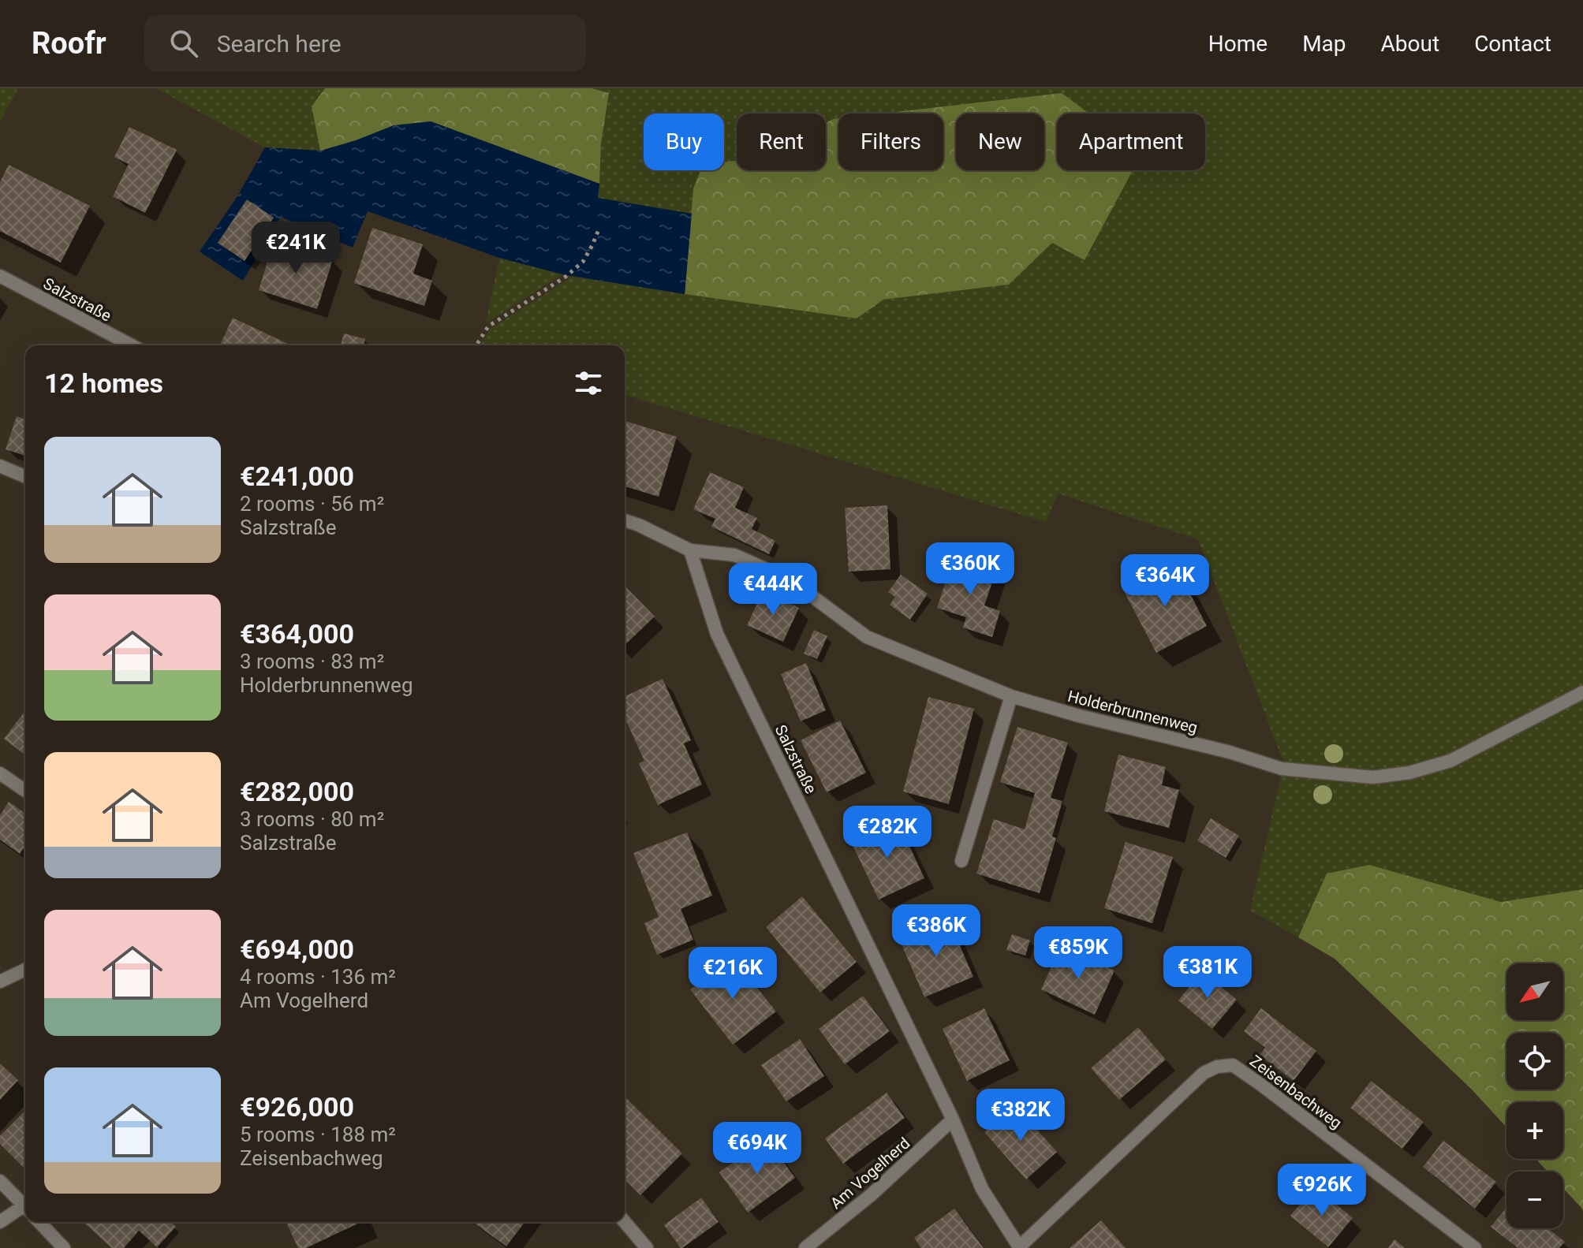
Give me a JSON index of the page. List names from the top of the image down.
{
  "streets": {
    "street": [
      "Salzstraße",
      "Holderbrunnenweg",
      "Zeisenbachweg",
      "Am Vogelherd"
    ]
  },
  "crossings": [
    ["Salzstraße", "Holderbrunnenweg"],
    ["Salzstraße", "Zeisenbachweg"],
    ["Salzstraße", "Am Vogelherd"]
  ],
  "north": "bottom left",
  "page": {
    "header": "Roofr",
    "search": "Search here",
    "nav": [
      "Home",
      "Map",
      "About",
      "Contact"
    ],
    "chip": [
      "Buy",
      "Rent",
      "Filters",
      "New",
      "Apartment"
    ],
    "price": [
      "€241K",
      "€360K",
      "€364K",
      "€444K",
      "€282K",
      "€386K",
      "€859K",
      "€381K",
      "€216K",
      "€382K",
      "€694K",
      "€926K"
    ],
    "heading": "12 homes",
    "list": [
      {
        "name": "€241,000",
        "note": "2 rooms · 56 m² · Salzstraße"
      },
      {
        "name": "€364,000",
        "note": "3 rooms · 83 m² · Holderbrunnenweg"
      },
      {
        "name": "€282,000",
        "note": "3 rooms · 80 m² · Salzstraße"
      },
      {
        "name": "€694,000",
        "note": "4 rooms · 136 m² · Am Vogelherd"
      },
      {
        "name": "€926,000",
        "note": "5 rooms · 188 m² · Zeisenbachweg"
      }
    ],
    "map_buttons": ["+", "−"]
  }
}
